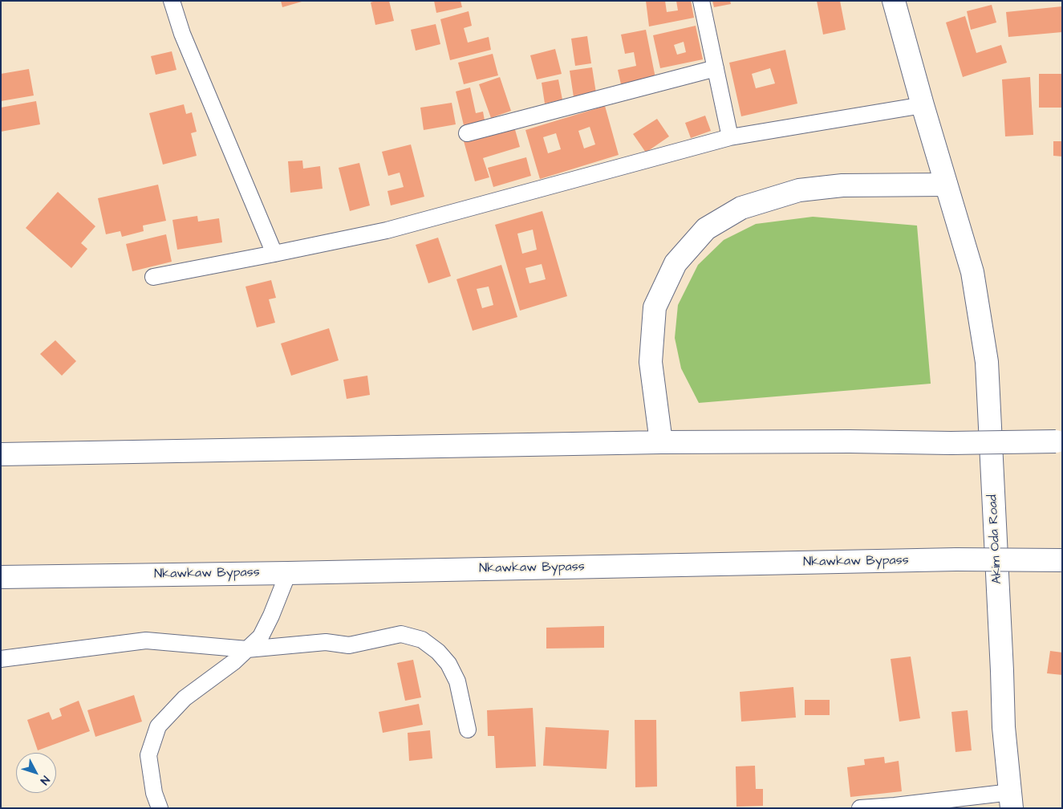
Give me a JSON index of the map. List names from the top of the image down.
{
  "streets": {
    "main road": ["Akim Oda Road", "Nkawkaw Bypass"]
  },
  "north": "bottom right"
}
